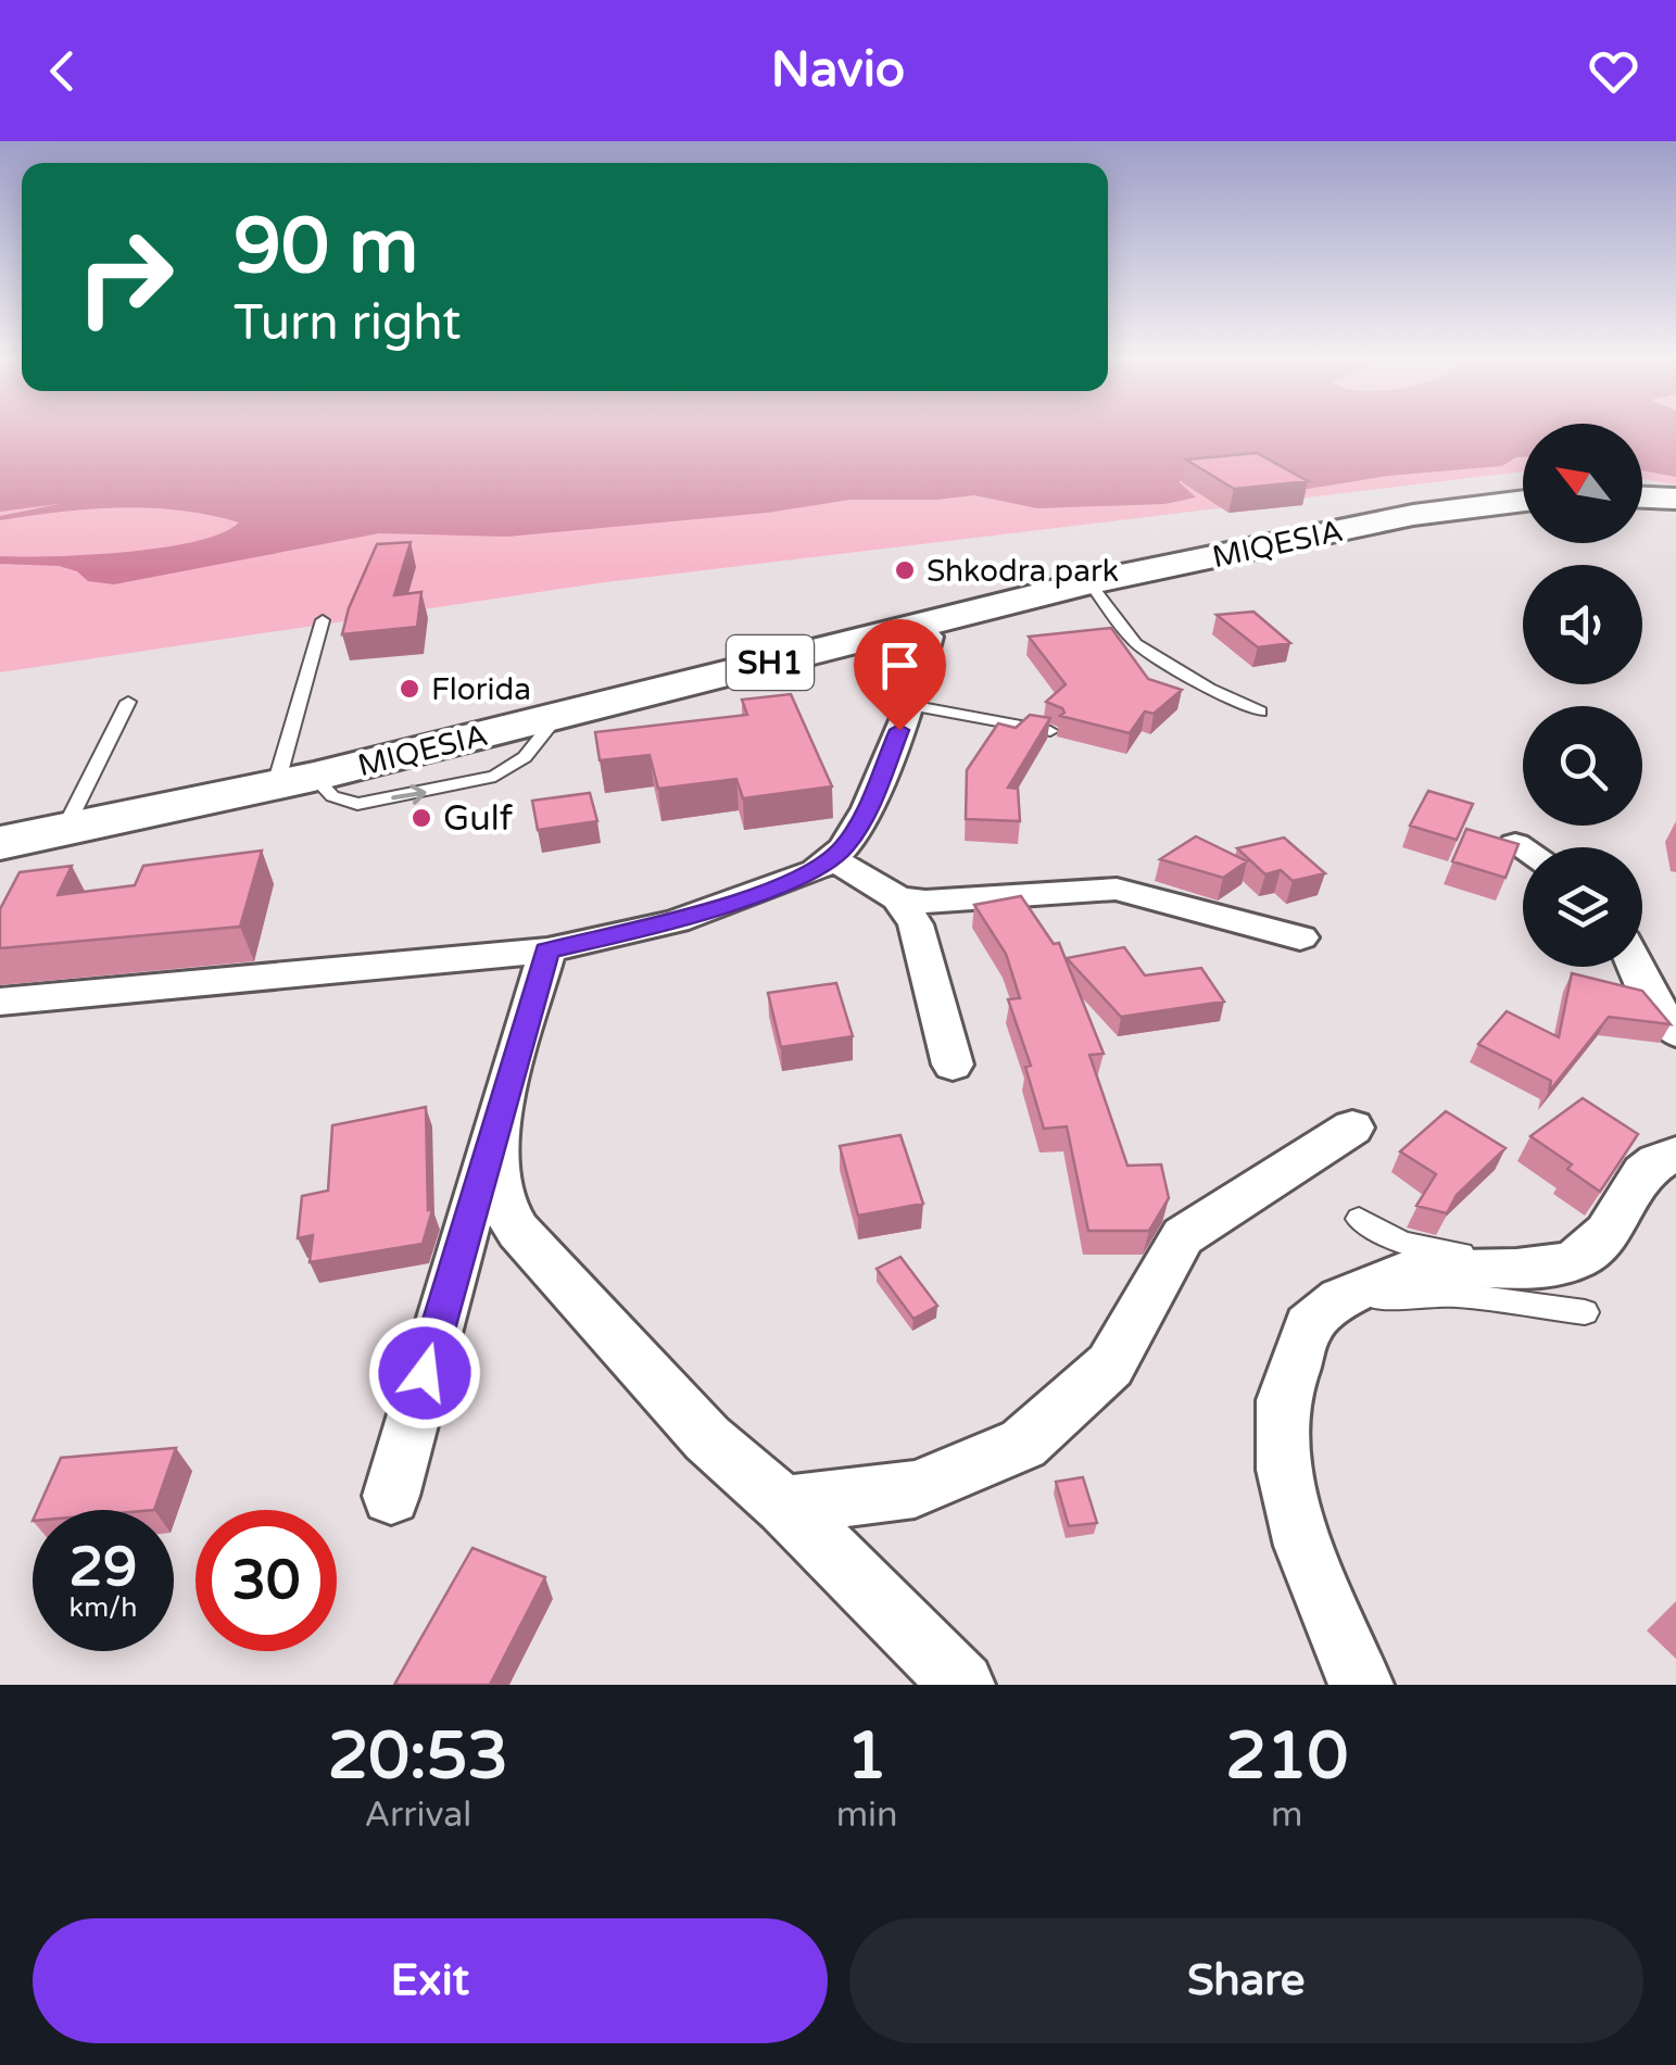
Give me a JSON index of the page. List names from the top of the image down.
{
  "streets": {
    "main road": ["MIQESIA", "SH1"]
  },
  "places": ["Shkodra park", "Florida", "Gulf"],
  "north": "top left",
  "page": {
    "header": "Navio",
    "turn": ["90 m", "Turn right"],
    "speed": "29 km/h",
    "limit": "30",
    "eta": [
      "20:53",
      "Arrival",
      "1",
      "min",
      "210",
      "m"
    ],
    "buttons": ["Exit", "Share"]
  }
}
